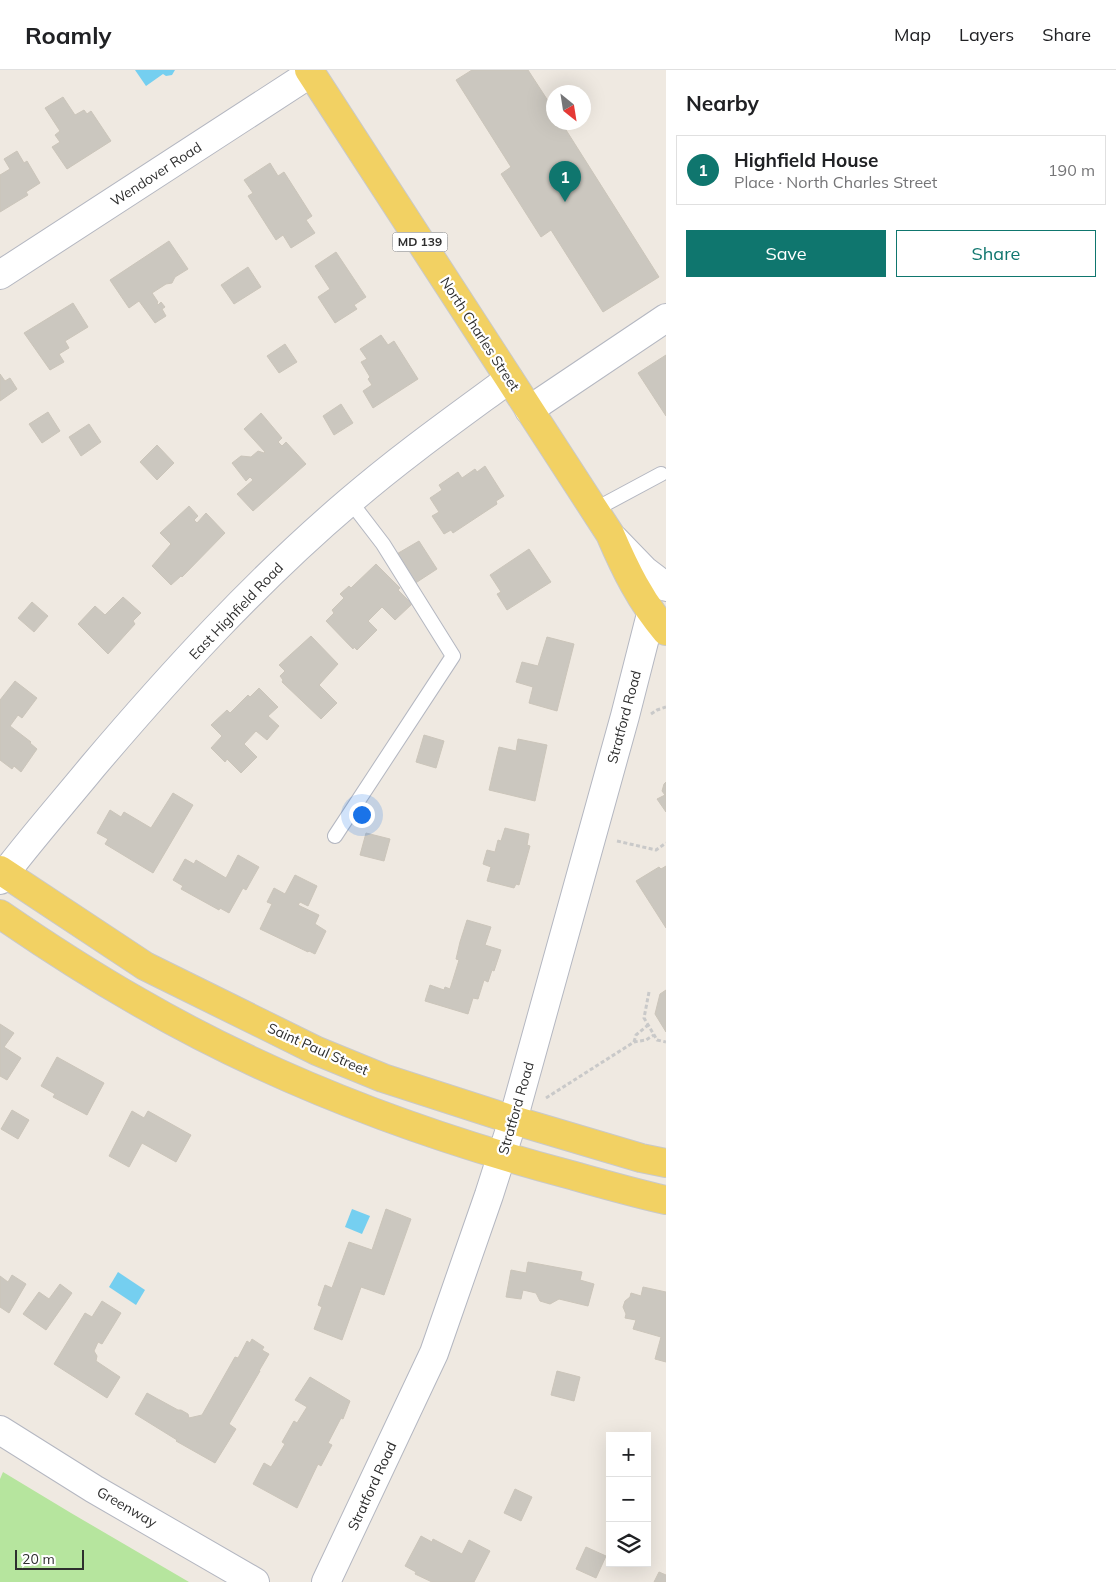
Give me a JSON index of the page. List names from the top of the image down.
{
  "streets": {
    "main road": ["MD 139", "North Charles Street", "Saint Paul Street"],
    "street": [
      "Wendover Road",
      "East Highfield Road",
      "Stratford Road",
      "Greenway"
    ]
  },
  "crossings": [
    ["Wendover Road", "North Charles Street"],
    ["MD 139", "North Charles Street"],
    ["MD 139", "Stratford Road"],
    ["North Charles Street", "East Highfield Road"],
    ["East Highfield Road", "Saint Paul Street"],
    ["Stratford Road", "Saint Paul Street"]
  ],
  "scale_bar": "20 m",
  "north": "bottom right",
  "page": {
    "header": "Roamly",
    "nav": ["Map", "Layers", "Share"],
    "heading": "Nearby",
    "list": [
      {
        "mark": "1",
        "name": "Highfield House",
        "note": "Place · North Charles Street",
        "value": "190 m"
      }
    ],
    "pins": "1",
    "buttons": ["Save", "Share"],
    "map_buttons": ["+", "−"],
    "scale": "20 m"
  }
}
